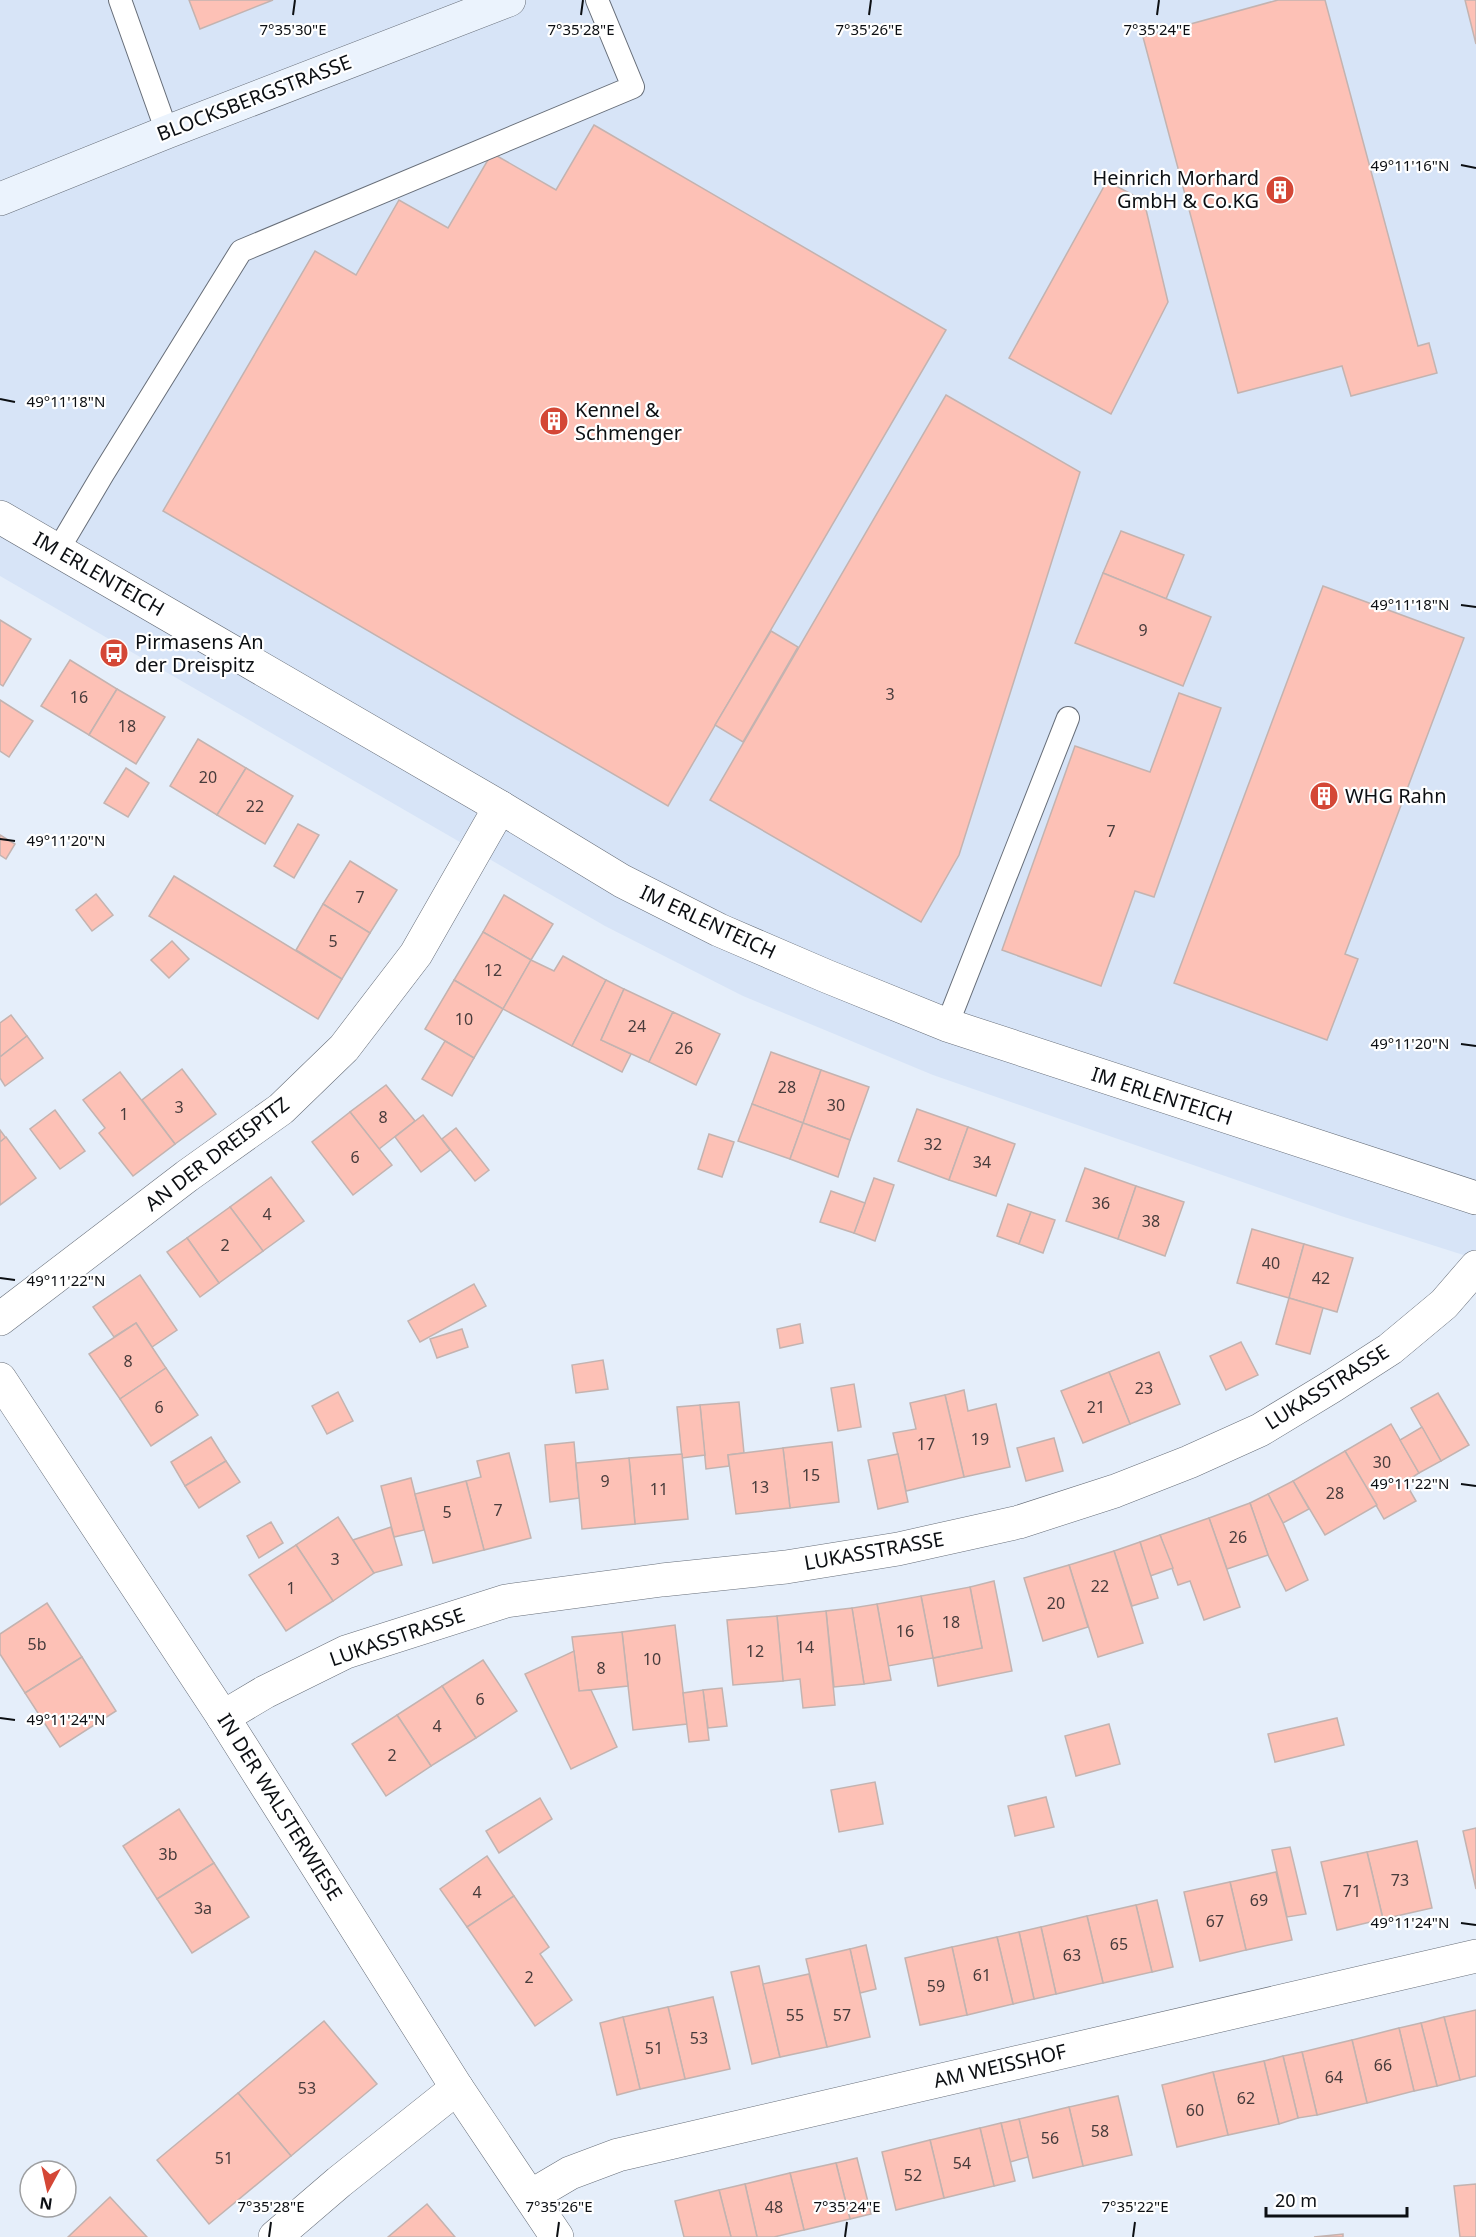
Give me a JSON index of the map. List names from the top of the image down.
{
  "streets": {
    "main road": ["BLOCKSBERGSTRASSE"],
    "street": [
      "IM ERLENTEICH",
      "AN DER DREISPITZ",
      "LUKASSTRASSE",
      "IN DER WALSTERWIESE",
      "AM WEISSHOF"
    ]
  },
  "crossings": [
    ["IM ERLENTEICH", "AN DER DREISPITZ"],
    ["LUKASSTRASSE", "IN DER WALSTERWIESE"],
    ["IN DER WALSTERWIESE", "AM WEISSHOF"]
  ],
  "places": {
    "building": ["Heinrich Morhard GmbH & Co.KG", "Kennel & Schmenger", "WHG Rahn"],
    "bus stop": ["Pirmasens An der Dreispitz"]
  },
  "house_numbers": [
    "9",
    "3",
    "16",
    "18",
    "20",
    "22",
    "7",
    "7",
    "5",
    "12",
    "10",
    "24",
    "26",
    "28",
    "30",
    "3",
    "1",
    "8",
    "32",
    "6",
    "34",
    "36",
    "4",
    "38",
    "2",
    "40",
    "42",
    "8",
    "23",
    "6",
    "21",
    "19",
    "17",
    "30",
    "15",
    "9",
    "13",
    "11",
    "28",
    "7",
    "5",
    "26",
    "3",
    "22",
    "1",
    "20",
    "18",
    "16",
    "5b",
    "14",
    "12",
    "10",
    "8",
    "6",
    "4",
    "2",
    "3b",
    "73",
    "71",
    "4",
    "69",
    "3a",
    "67",
    "65",
    "63",
    "61",
    "2",
    "59",
    "55",
    "57",
    "53",
    "51",
    "66",
    "64",
    "53",
    "62",
    "60",
    "58",
    "56",
    "51",
    "54",
    "52",
    "48"
  ],
  "scale_bar": "20 m",
  "north": "bottom",
  "coordinates": [
    "7°35'30\"E",
    "7°35'28\"E",
    "7°35'26\"E",
    "7°35'24\"E",
    "49°11'16\"N",
    "49°11'18\"N",
    "49°11'20\"N",
    "49°11'22\"N",
    "49°11'24\"N",
    "7°35'22\"E"
  ]
}
